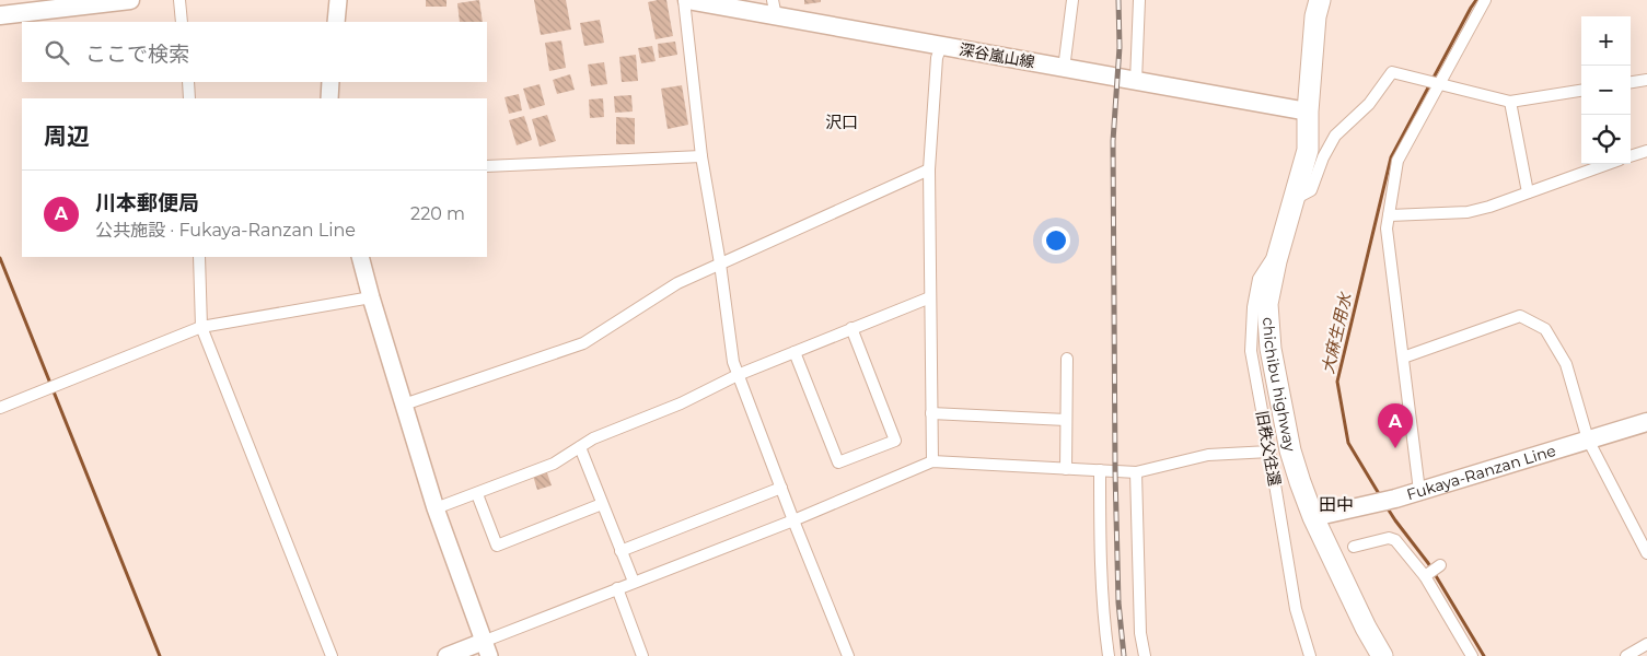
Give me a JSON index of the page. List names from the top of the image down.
{
  "streets": {
    "highway": ["chichibu highway"],
    "main road": ["深谷嵐山線", "Fukaya-Ranzan Line"],
    "street": ["旧秩父往還"]
  },
  "crossings": [
    ["深谷嵐山線", "chichibu highway"],
    ["chichibu highway", "旧秩父往還"],
    ["chichibu highway", "Fukaya-Ranzan Line"]
  ],
  "districts": ["沢口", "田中"],
  "water": ["大麻生用水"],
  "page": {
    "map_buttons": ["+", "−"],
    "search": "ここで検索",
    "heading": "周辺",
    "list": [
      {
        "mark": "A",
        "name": "川本郵便局",
        "note": "公共施設 · Fukaya-Ranzan Line",
        "value": "220 m"
      }
    ],
    "pins": "A"
  }
}
